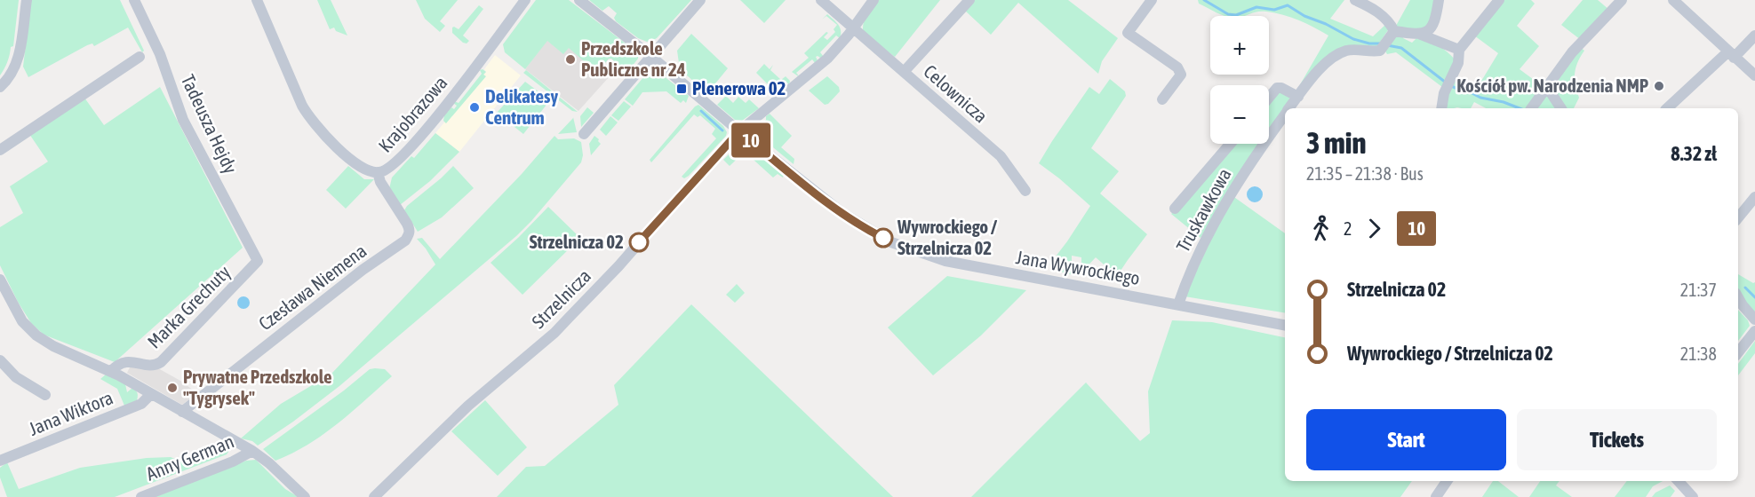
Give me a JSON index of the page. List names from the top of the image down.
{
  "streets": {
    "street": [
      "Celownicza",
      "Krajobrazowa",
      "Tadeusza Hejdy",
      "Truskawkowa",
      "Jana Wywrockiego",
      "Czesława Niemena",
      "Strzelnicza",
      "Marka Grechuty",
      "Jana Wiktora",
      "Anny German"
    ]
  },
  "crossings": [
    ["Krajobrazowa", "Czesława Niemena"],
    ["Tadeusza Hejdy", "Marka Grechuty"],
    ["Truskawkowa", "Jana Wywrockiego"],
    ["Jana Wywrockiego", "Strzelnicza"]
  ],
  "places": {
    "other": [
      "Przedszkole Publiczne nr 24",
      "Kościół pw. Narodzenia NMP",
      "Delikatesy Centrum",
      "Wywrockiego / Strzelnicza 02",
      "Strzelnicza 02",
      "Prywatne Przedszkole \"Tygrysek\""
    ],
    "transit": ["Plenerowa 02"]
  },
  "lines": ["bus line 10"],
  "page": {
    "on_map": "10",
    "map_buttons": ["+", "−"],
    "heading": ["3 min", "21:35 – 21:38 · Bus", "8.32 zł"],
    "legs": ["2", "10"],
    "list": [
      {
        "name": "Strzelnicza 02",
        "value": "21:37"
      },
      {
        "name": "Wywrockiego / Strzelnicza 02",
        "value": "21:38"
      }
    ],
    "buttons": ["Start", "Tickets"]
  }
}
